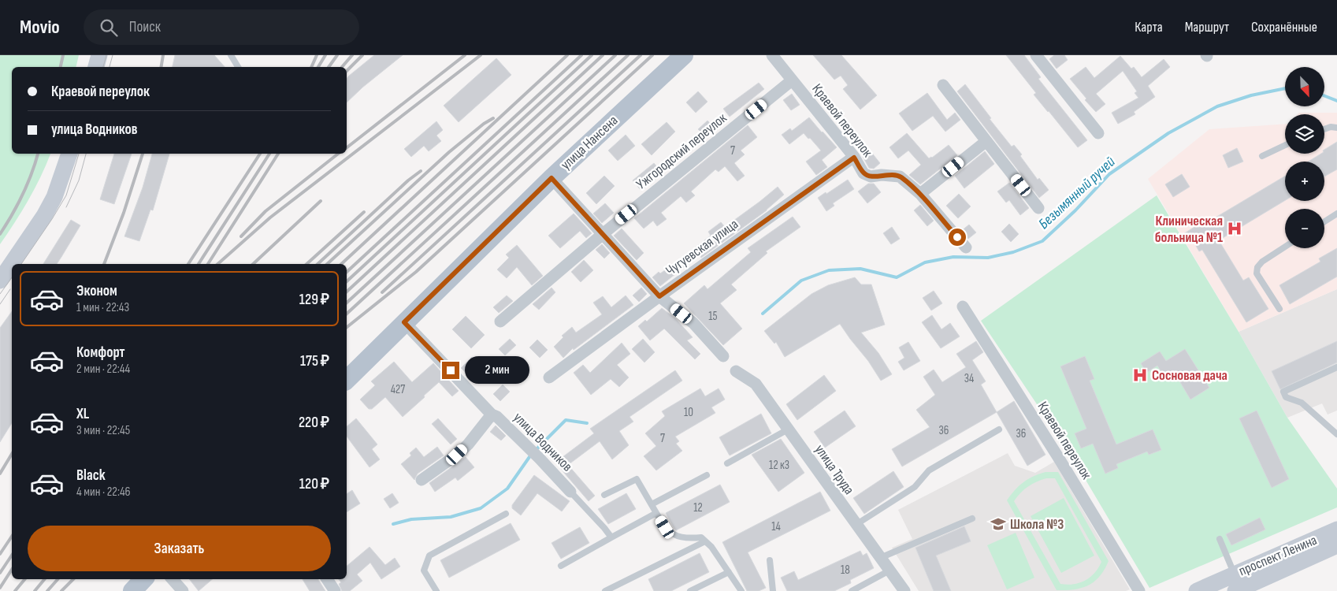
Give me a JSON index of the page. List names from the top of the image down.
{
  "streets": {
    "main road": ["улица Нансена", "проспект Ленина"],
    "street": [
      "Краевой переулок",
      "Ужгородский переулок",
      "Чугуевская улица",
      "улица Водников",
      "улица Труда"
    ]
  },
  "crossings": [
    ["Краевой переулок", "Ужгородский переулок"],
    ["Краевой переулок", "Чугуевская улица"],
    ["улица Нансена", "улица Водников"]
  ],
  "water": ["Безымянный ручей"],
  "places": {
    "hospital": ["Клиническая больница №1", "Сосновая дача"],
    "school or university": ["Школа №3"]
  },
  "house_numbers": [
    "7",
    "15",
    "34",
    "427",
    "10",
    "36",
    "36",
    "7",
    "12 к3",
    "12",
    "14",
    "18"
  ],
  "north": "bottom right",
  "page": {
    "header": "Movio",
    "search": "Поиск",
    "nav": ["Карта", "Маршрут", "Сохранённые"],
    "map_buttons": ["+", "−"],
    "banner": ["Краевой переулок", "улица Водников"],
    "list": [
      {
        "name": "Эконом",
        "note": "1 мин · 22:43",
        "value": "129 ₽"
      },
      {
        "name": "Комфорт",
        "note": "2 мин · 22:44",
        "value": "175 ₽"
      },
      {
        "name": "XL",
        "note": "3 мин · 22:45",
        "value": "220 ₽"
      },
      {
        "name": "Black",
        "note": "4 мин · 22:46",
        "value": "120 ₽"
      }
    ],
    "bubble": "2 мин",
    "buttons": "Заказать"
  }
}
